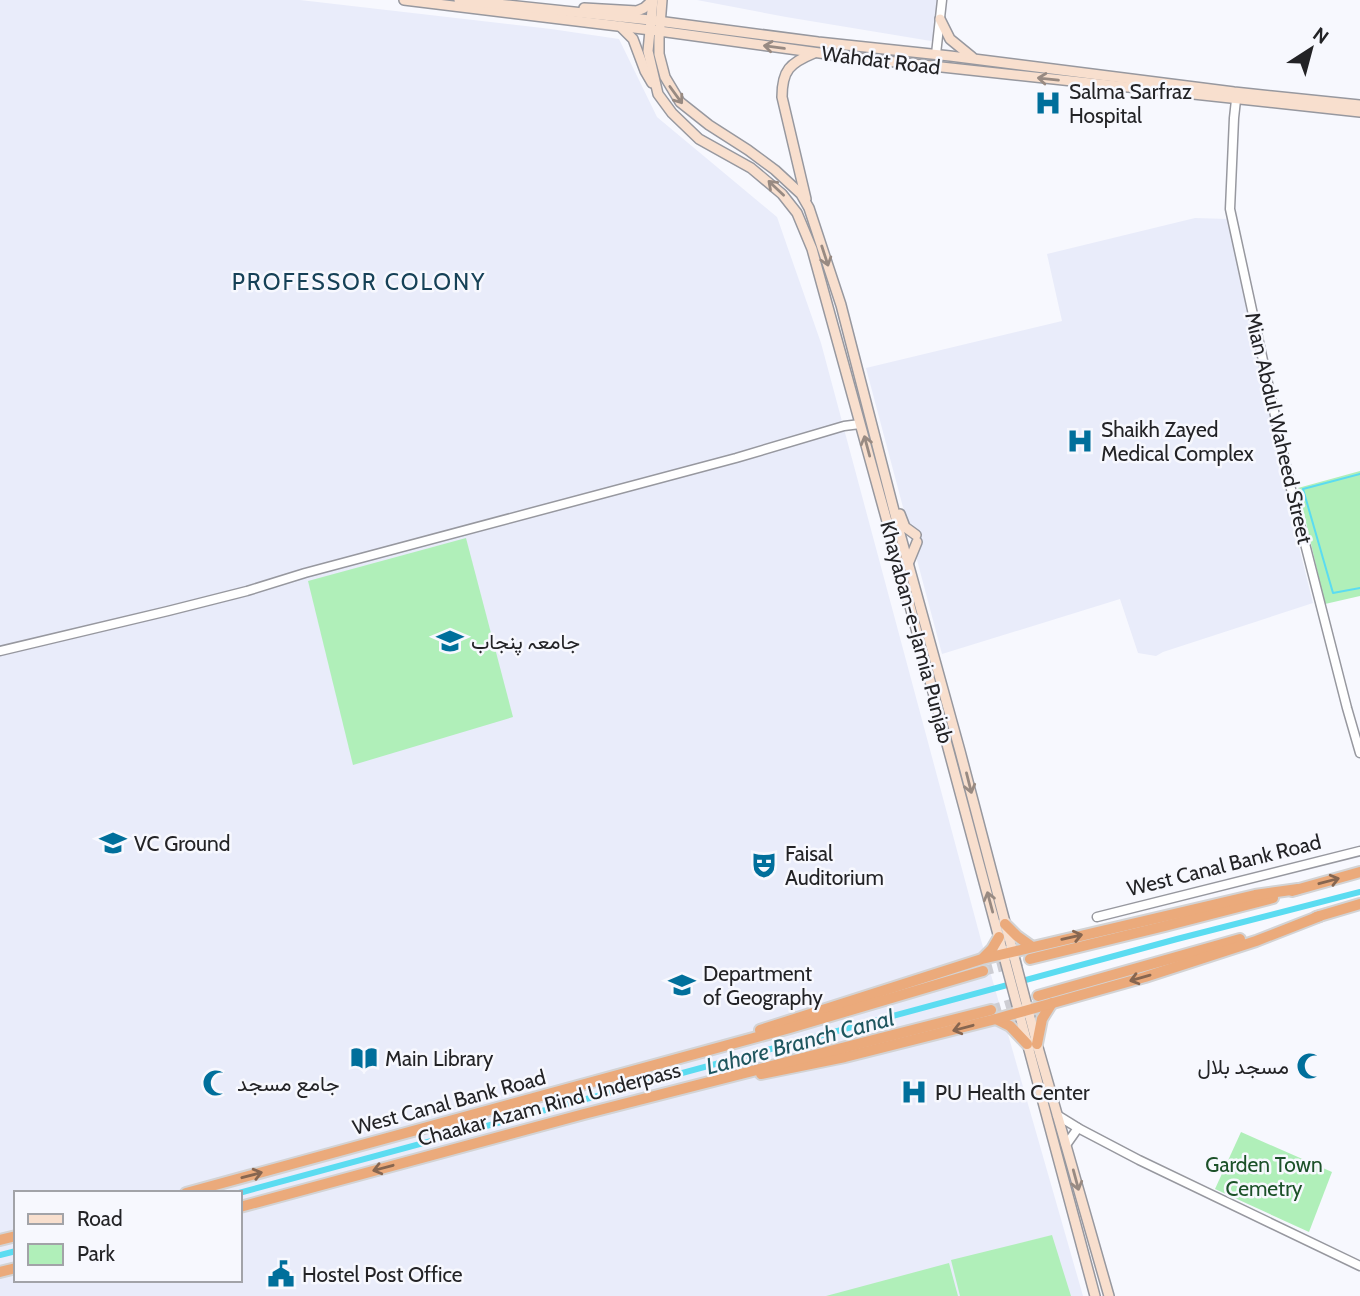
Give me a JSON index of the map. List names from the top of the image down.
{
  "streets": {
    "highway": ["West Canal Bank Road", "Chaakar Azam Rind Underpass"],
    "main road": ["Wahdat Road", "Khayaban-e-Jamia Punjab"],
    "street": ["Mian Abdul Waheed Street"]
  },
  "crossings": [
    ["Wahdat Road", "Mian Abdul Waheed Street"],
    ["Wahdat Road", "Khayaban-e-Jamia Punjab"],
    ["Khayaban-e-Jamia Punjab", "West Canal Bank Road"],
    ["Khayaban-e-Jamia Punjab", "Chaakar Azam Rind Underpass"]
  ],
  "one_way": ["West Canal Bank Road"],
  "districts": ["PROFESSOR COLONY"],
  "water": ["Lahore Branch Canal"],
  "parks": ["Garden Town Cemetry"],
  "places": {
    "hospital": ["Salma Sarfraz Hospital", "Shaikh Zayed Medical Complex", "PU Health Center"],
    "school or university": ["جامعہ پنجاب", "VC Ground", "Department of Geography"],
    "theatre": ["Faisal Auditorium"],
    "library": ["Main Library"],
    "mosque": ["مسجد بلال", "جامع مسجد"],
    "public building": ["Hostel Post Office"]
  },
  "legend": ["Road", "Park"],
  "north": "top right"
}
